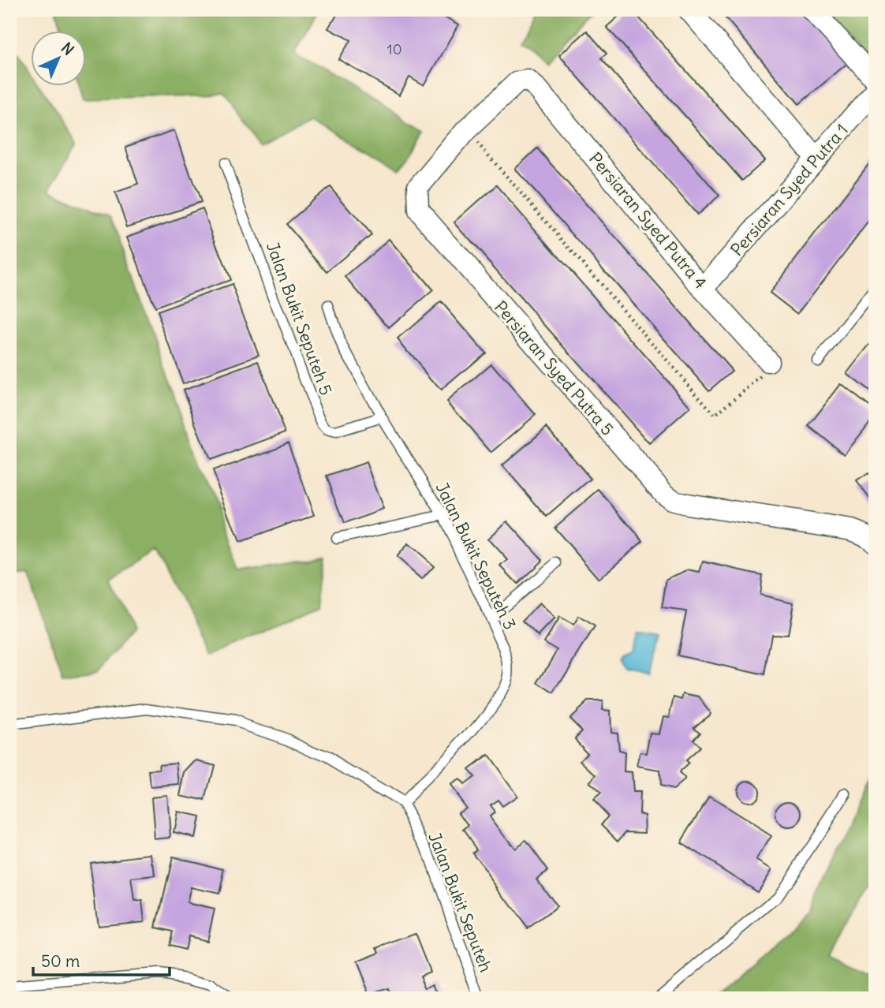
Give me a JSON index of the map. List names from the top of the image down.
{
  "streets": {
    "street": ["Persiaran Syed Putra 1", "Persiaran Syed Putra 4", "Persiaran Syed Putra 5"],
    "lane": ["Jalan Bukit Seputeh 5", "Jalan Bukit Seputeh 3", "Jalan Bukit Seputeh"]
  },
  "crossings": [
    ["Persiaran Syed Putra 1", "Persiaran Syed Putra 4"],
    ["Persiaran Syed Putra 4", "Persiaran Syed Putra 5"],
    ["Jalan Bukit Seputeh 5", "Jalan Bukit Seputeh 3"],
    ["Jalan Bukit Seputeh 3", "Jalan Bukit Seputeh"]
  ],
  "house_numbers": ["10"],
  "scale_bar": "50 m",
  "north": "top right"
}
